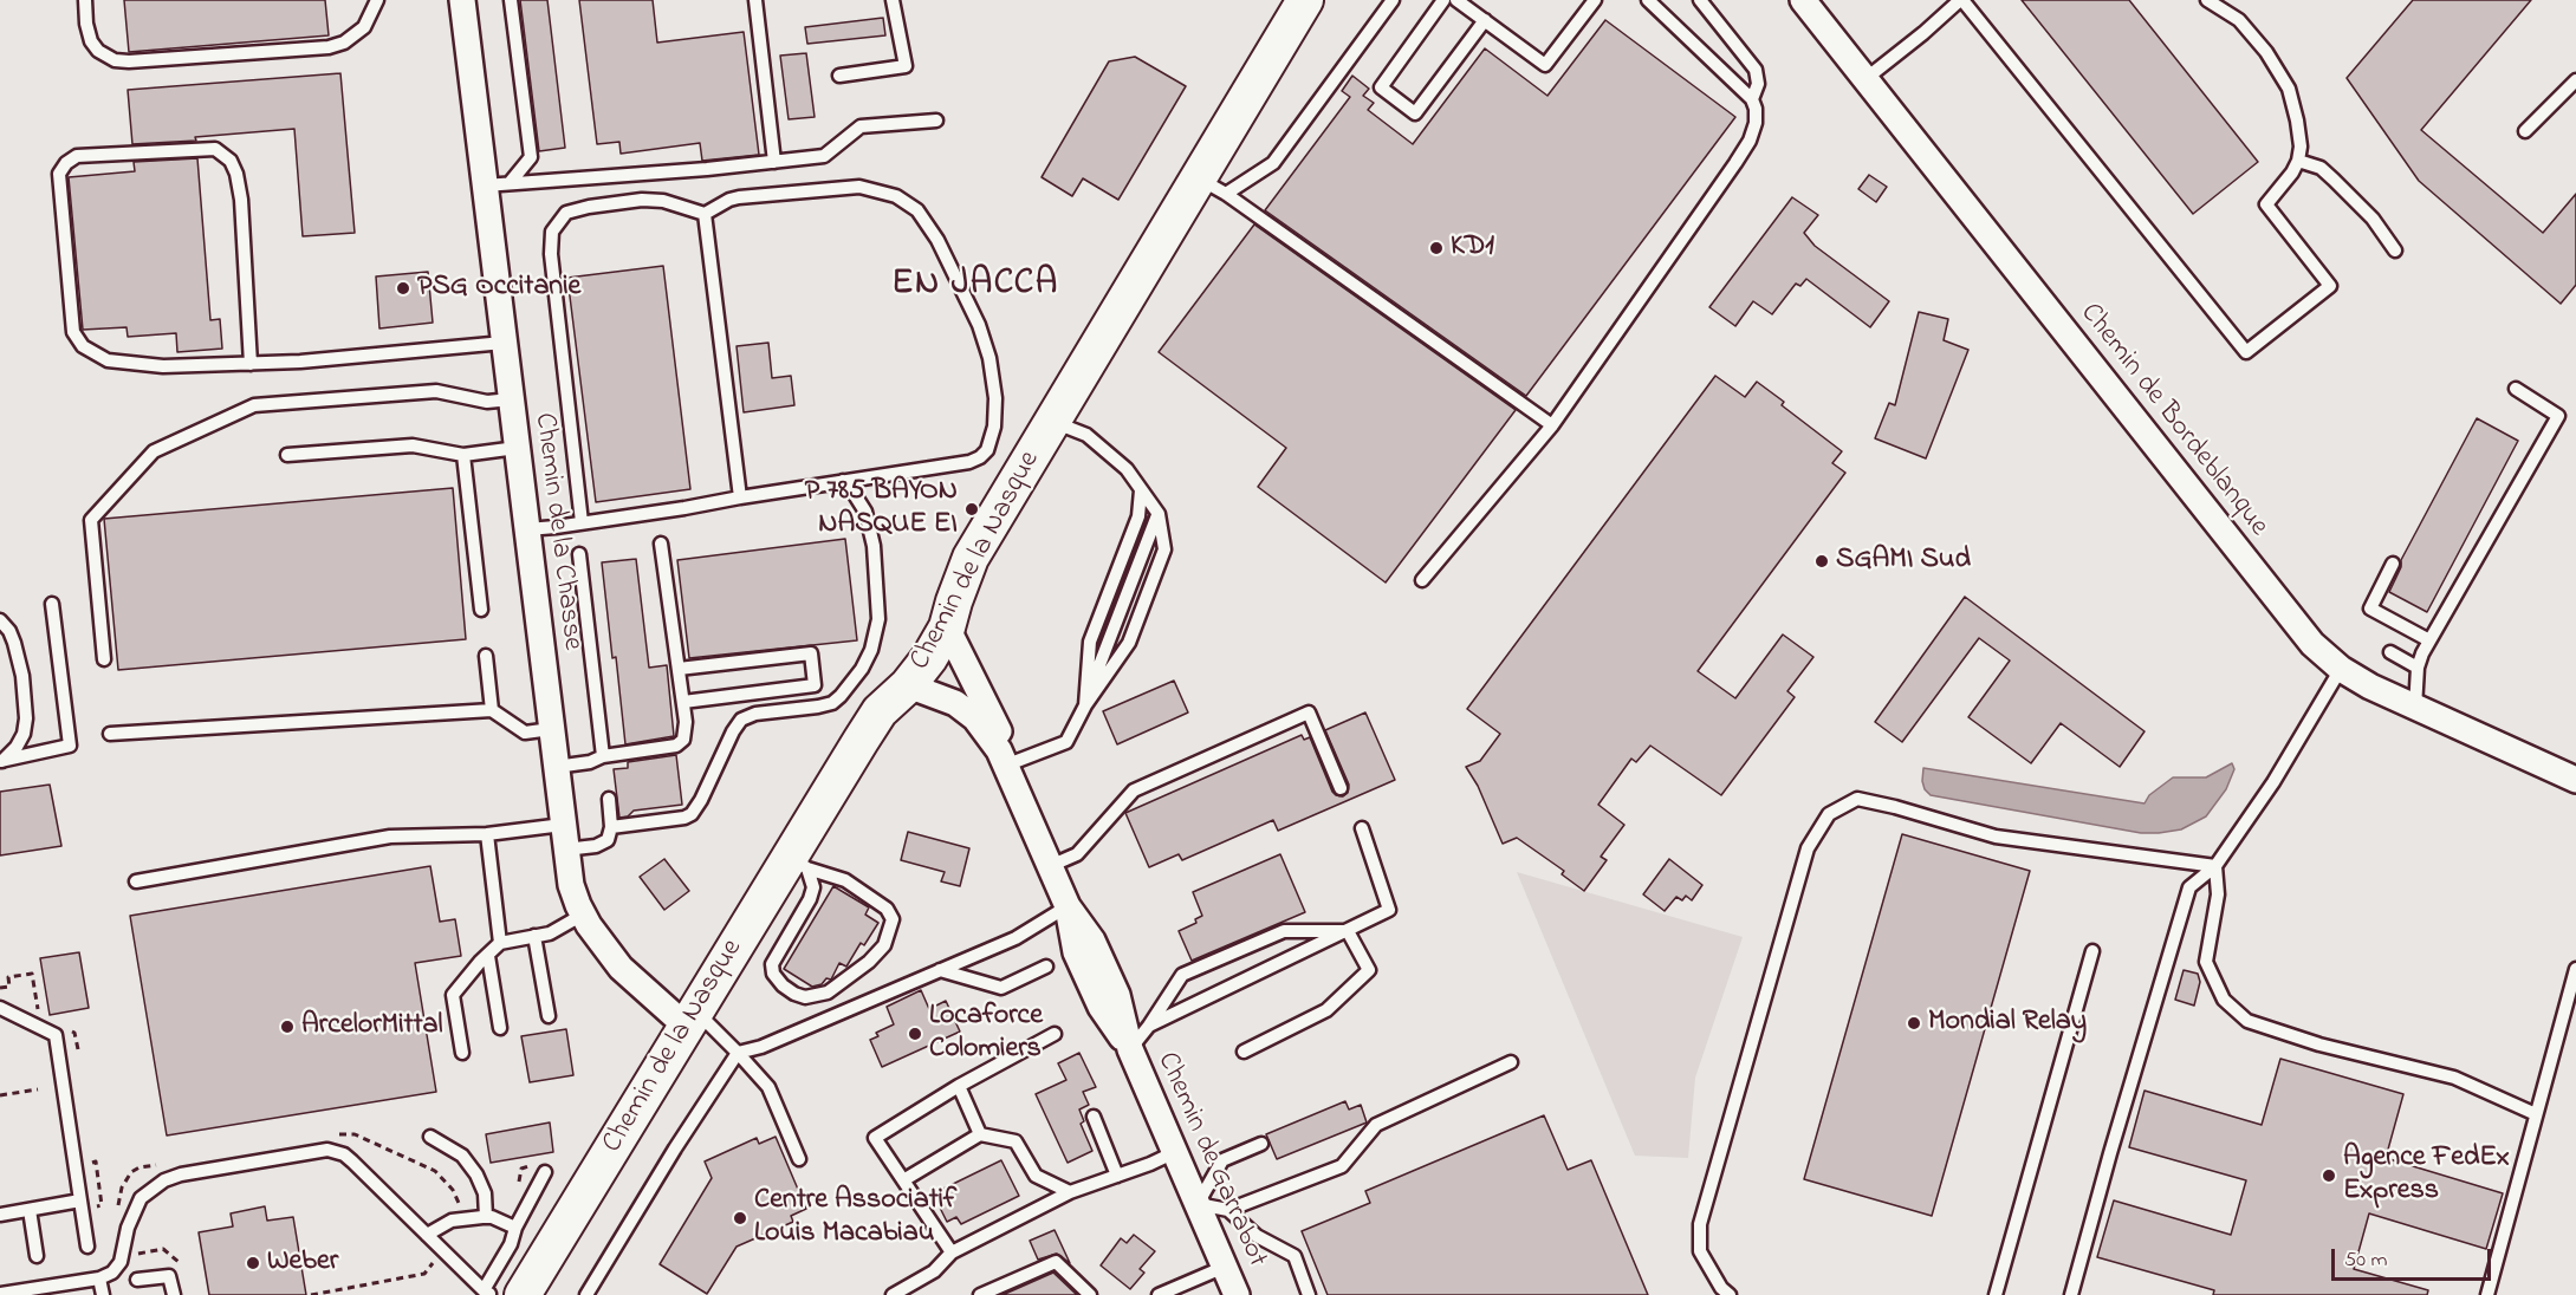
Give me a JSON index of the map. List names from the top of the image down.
{
  "streets": {
    "street": [
      "Chemin de Bordeblanque",
      "Chemin de la Chasse",
      "Chemin de la Nasque",
      "Chemin de Garrabot"
    ]
  },
  "crossings": [
    ["Chemin de la Chasse", "Chemin de la Nasque"],
    ["Chemin de la Nasque", "Chemin de Garrabot"]
  ],
  "districts": ["EN JACCA"],
  "places": [
    "KD1",
    "PSG Occitanie",
    "P 785 BAYON NASQUE EI",
    "SGAMI Sud",
    "Mondial Relay",
    "ArcelorMittal",
    "Locaforce Colomiers",
    "Agence FedEx Express",
    "Centre Associatif Louis Macabiau",
    "Weber"
  ],
  "scale_bar": "50 m"
}
